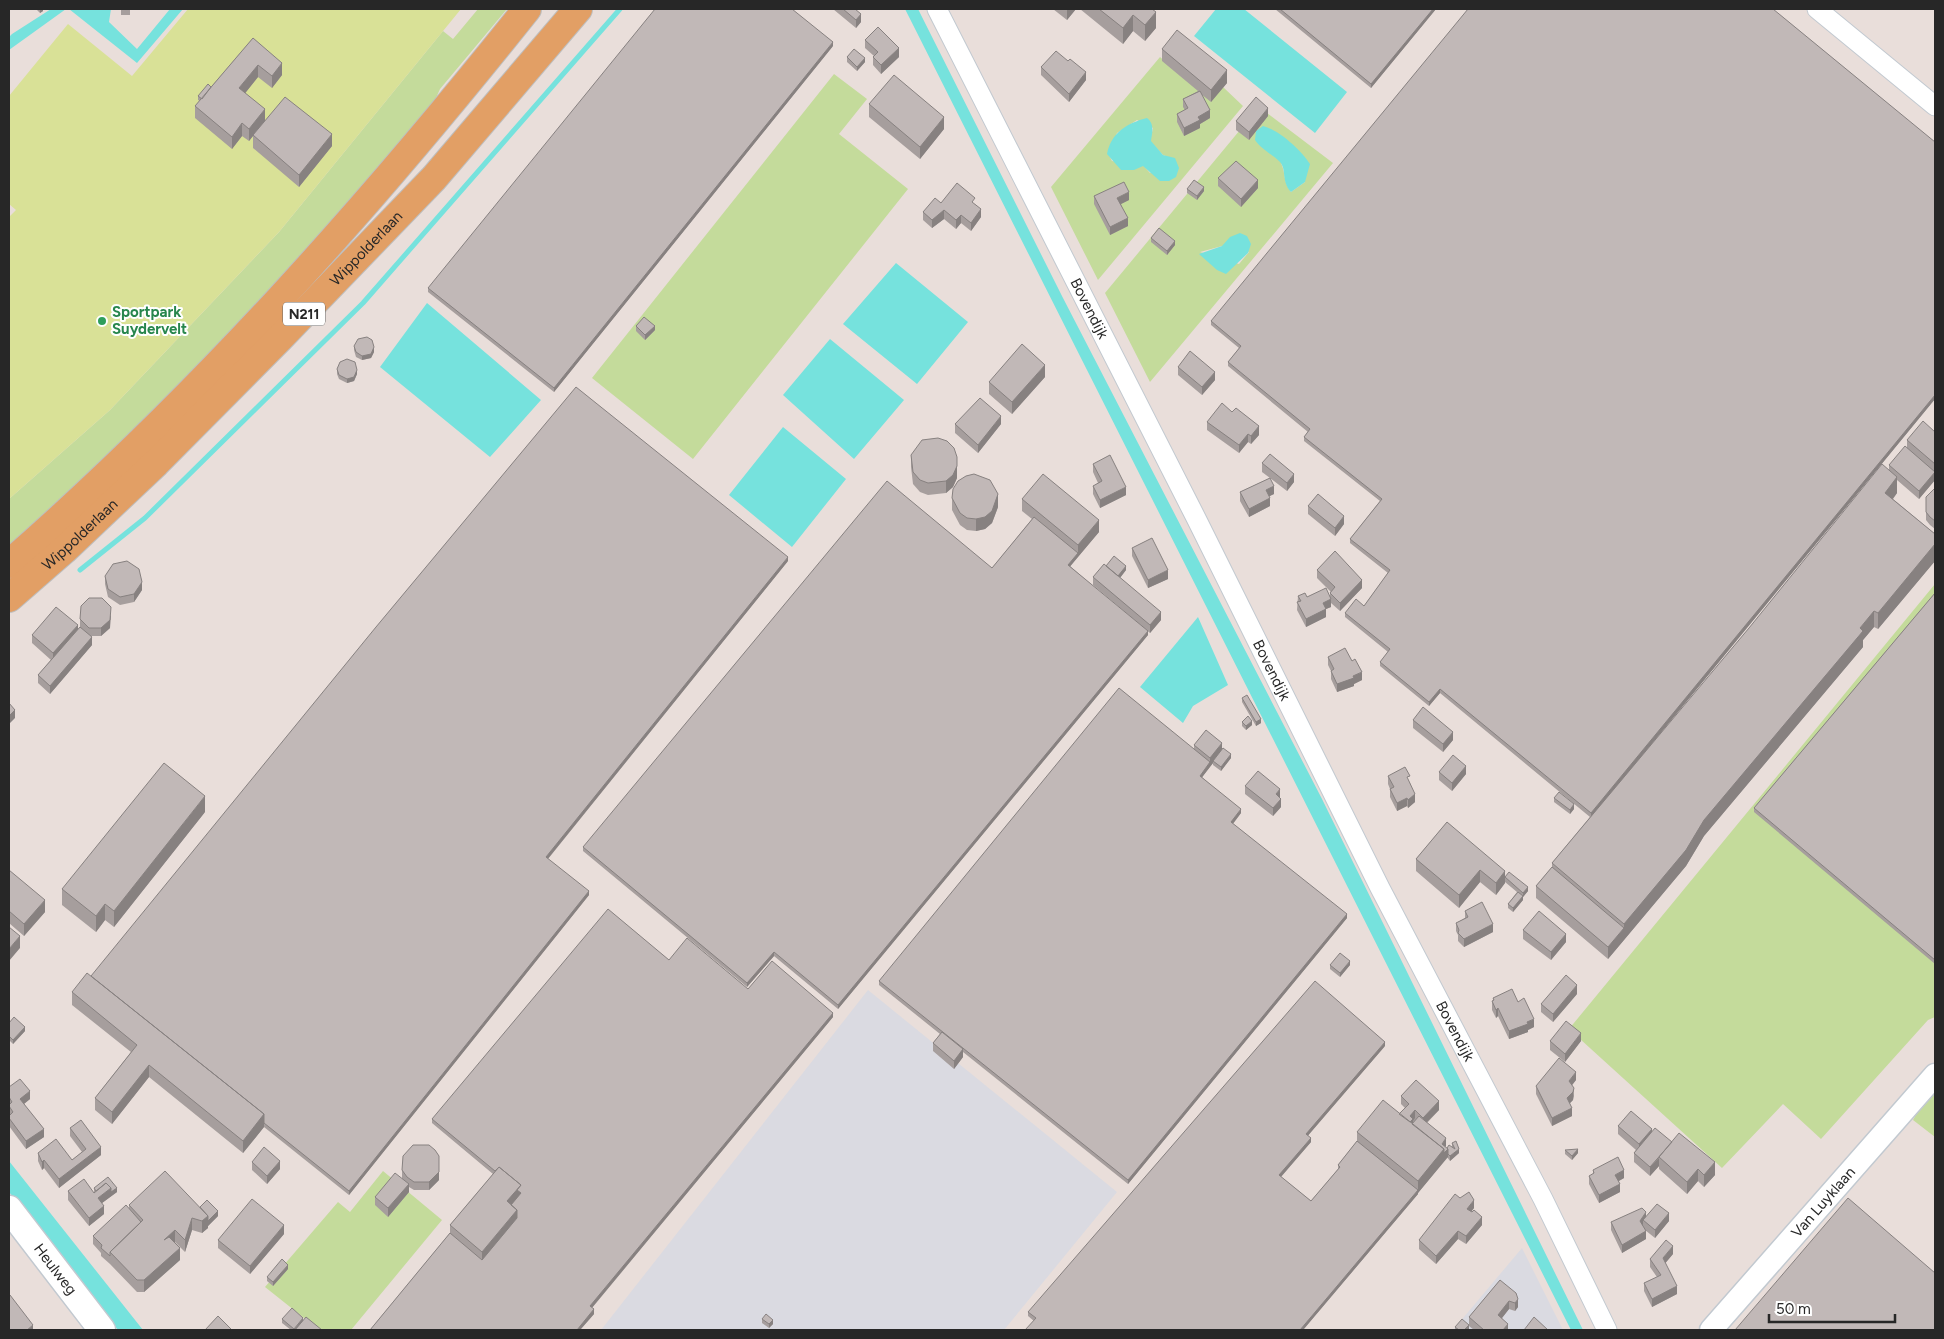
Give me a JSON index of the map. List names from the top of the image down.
{
  "streets": {
    "main road": ["Wippolderlaan", "N211", "Heulweg"],
    "street": ["Bovendijk", "Van Luyklaan"]
  },
  "places": ["Sportpark Suydervelt"],
  "scale_bar": "50 m"
}
